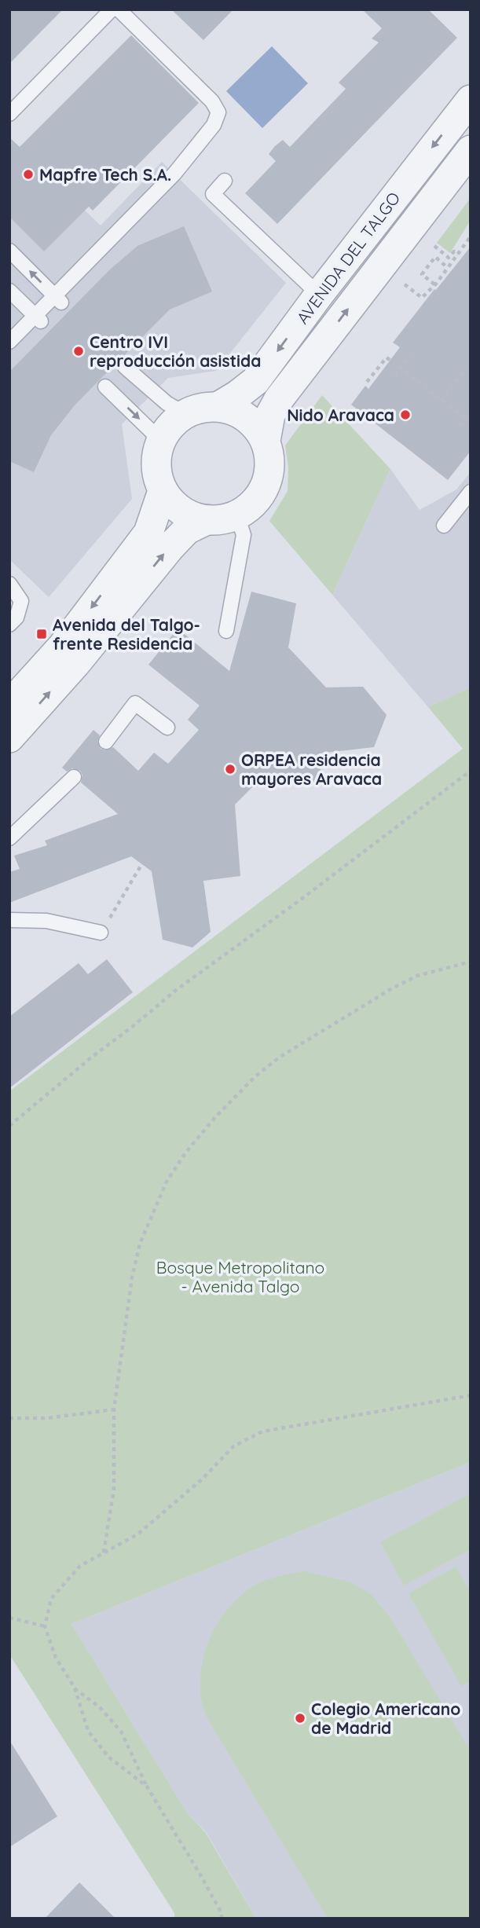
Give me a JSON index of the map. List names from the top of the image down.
{
  "streets": {
    "street": ["AVENIDA DEL TALGO"]
  },
  "parks": ["Bosque Metropolitano - Avenida Talgo"],
  "places": {
    "other": [
      "Mapfre Tech S.A.",
      "Centro IVI reproducción asistida",
      "Nido Aravaca",
      "ORPEA residencia mayores Aravaca",
      "Colegio Americano de Madrid"
    ],
    "transit": ["Avenida del Talgo- frente Residencia"]
  }
}
